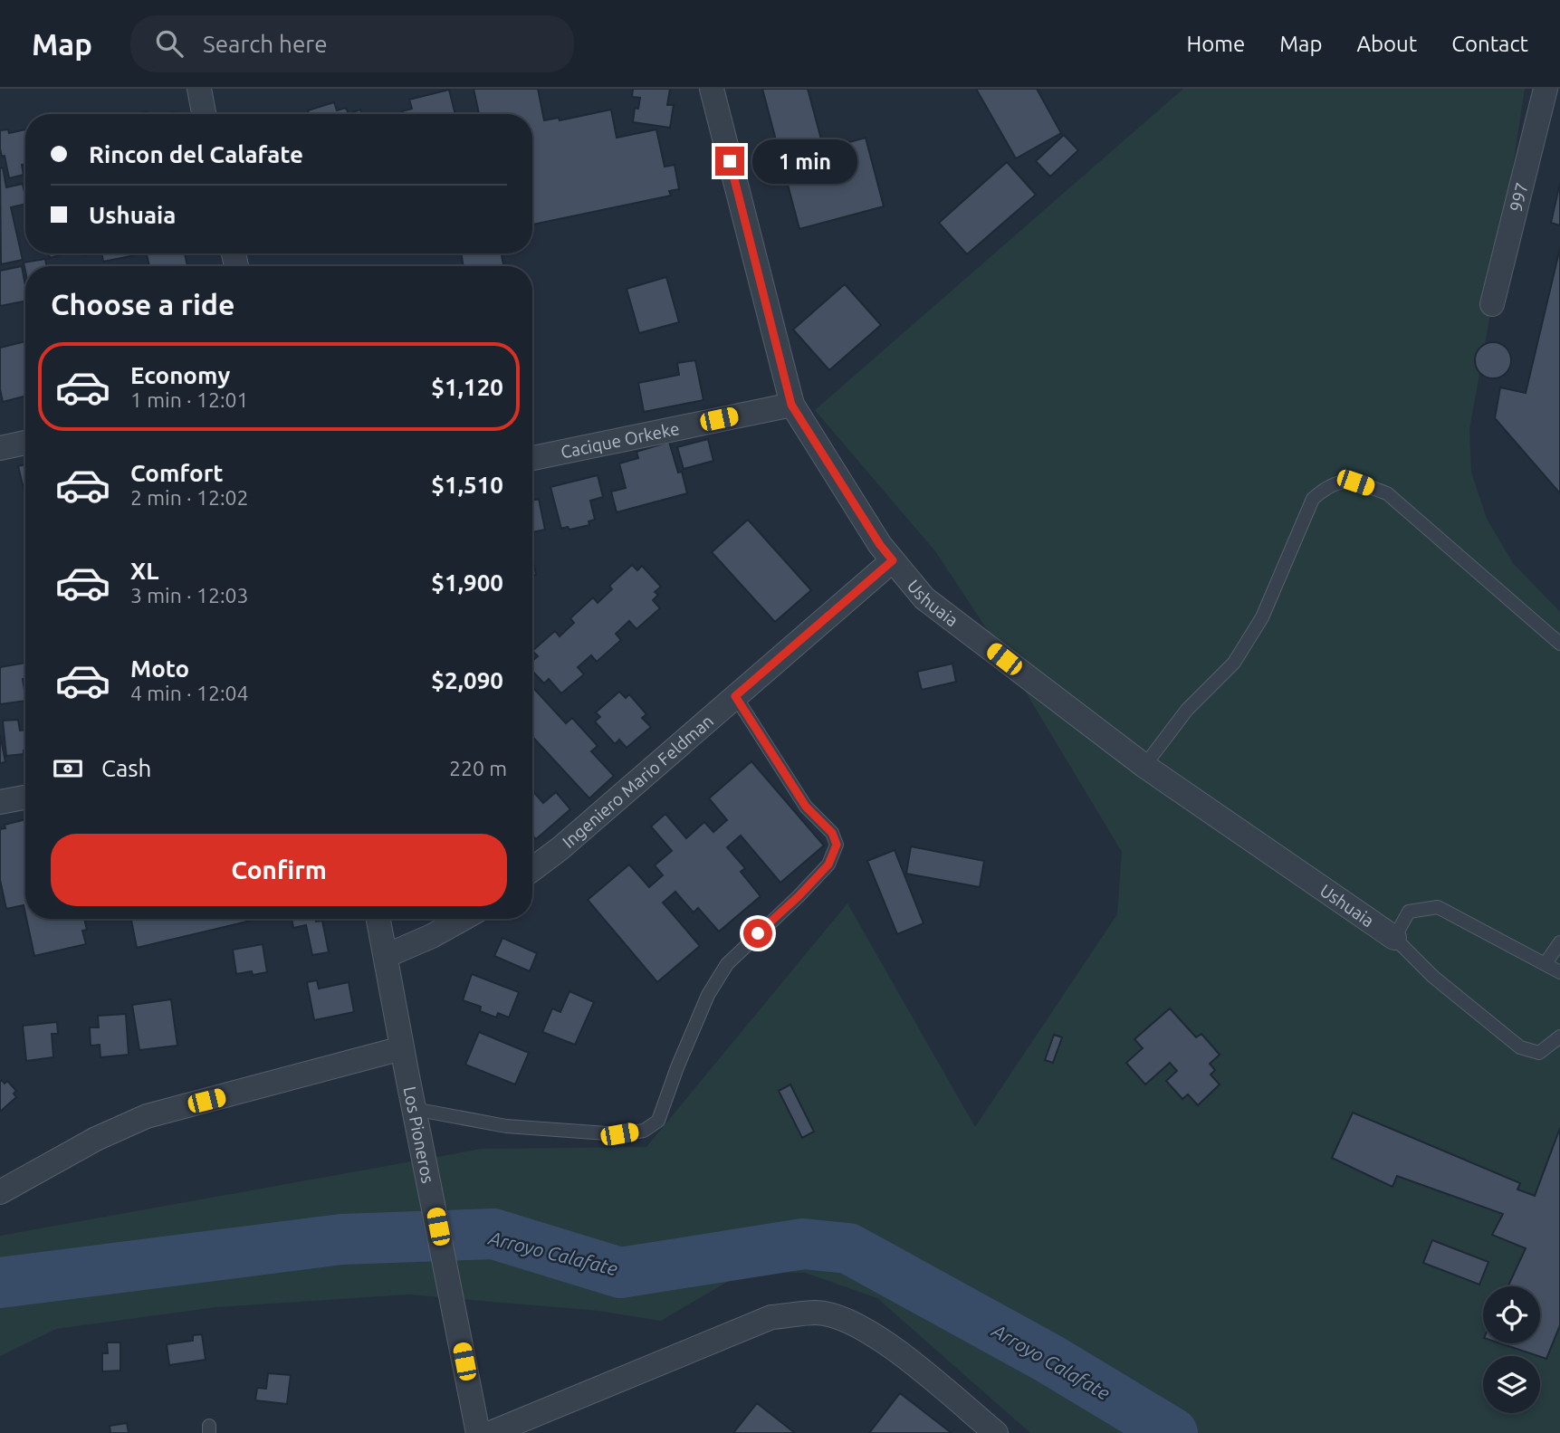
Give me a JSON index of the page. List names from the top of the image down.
{
  "streets": {
    "street": [
      "997",
      "Cacique Orkeke",
      "Ushuaia",
      "Ingeniero Mario Feldman",
      "Los Pioneros"
    ]
  },
  "crossings": [
    ["Cacique Orkeke", "Ushuaia"],
    ["Ushuaia", "Ingeniero Mario Feldman"]
  ],
  "water": ["Arroyo Calafate"],
  "page": {
    "header": "Map",
    "search": "Search here",
    "nav": [
      "Home",
      "Map",
      "About",
      "Contact"
    ],
    "banner": ["Rincon del Calafate", "Ushuaia"],
    "bubble": "1 min",
    "heading": "Choose a ride",
    "list": [
      {
        "name": "Economy",
        "note": "1 min · 12:01",
        "value": "$1,120"
      },
      {
        "name": "Comfort",
        "note": "2 min · 12:02",
        "value": "$1,510"
      },
      {
        "name": "XL",
        "note": "3 min · 12:03",
        "value": "$1,900"
      },
      {
        "name": "Moto",
        "note": "4 min · 12:04",
        "value": "$2,090"
      }
    ],
    "pay": ["Cash", "220 m"],
    "buttons": "Confirm"
  }
}
